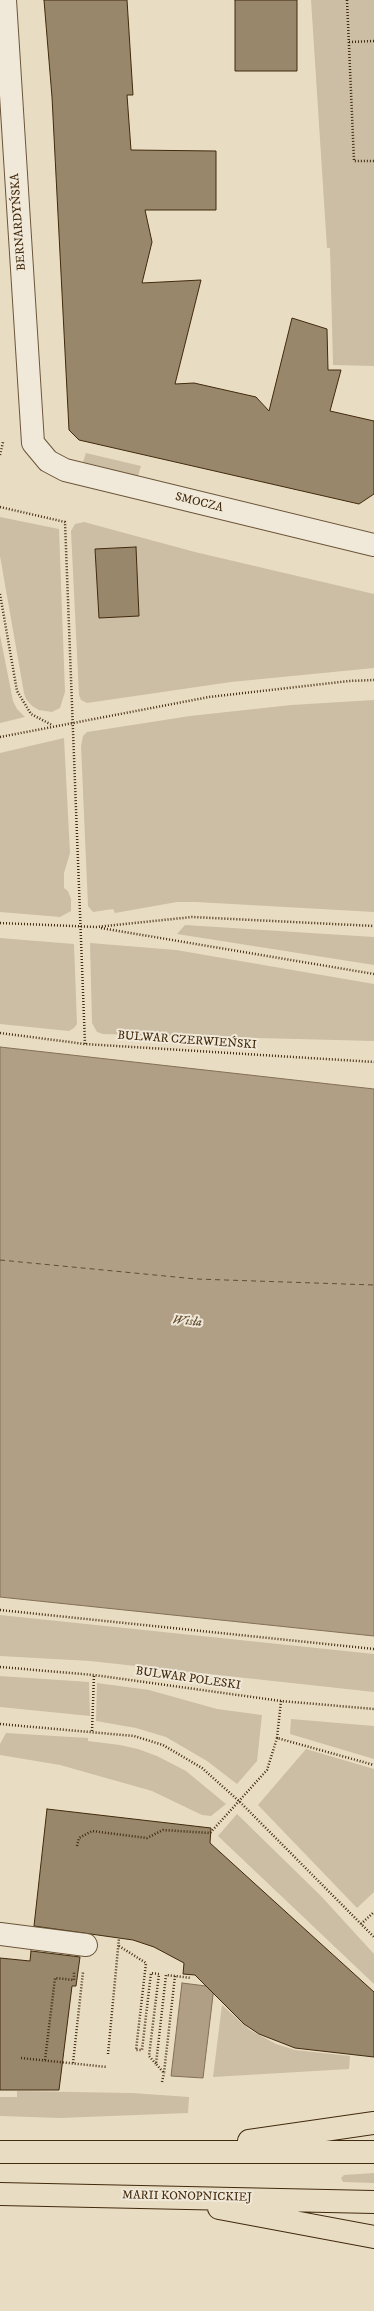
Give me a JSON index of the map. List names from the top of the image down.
{
  "streets": {
    "main road": ["MARII KONOPNICKIEJ"],
    "street": ["BERNARDYŃSKA", "SMOCZA"],
    "path": ["BULWAR CZERWIEŃSKI", "BULWAR POLESKI"]
  },
  "crossings": [
    ["BERNARDYŃSKA", "SMOCZA"]
  ],
  "water": ["Wisła"]
}
